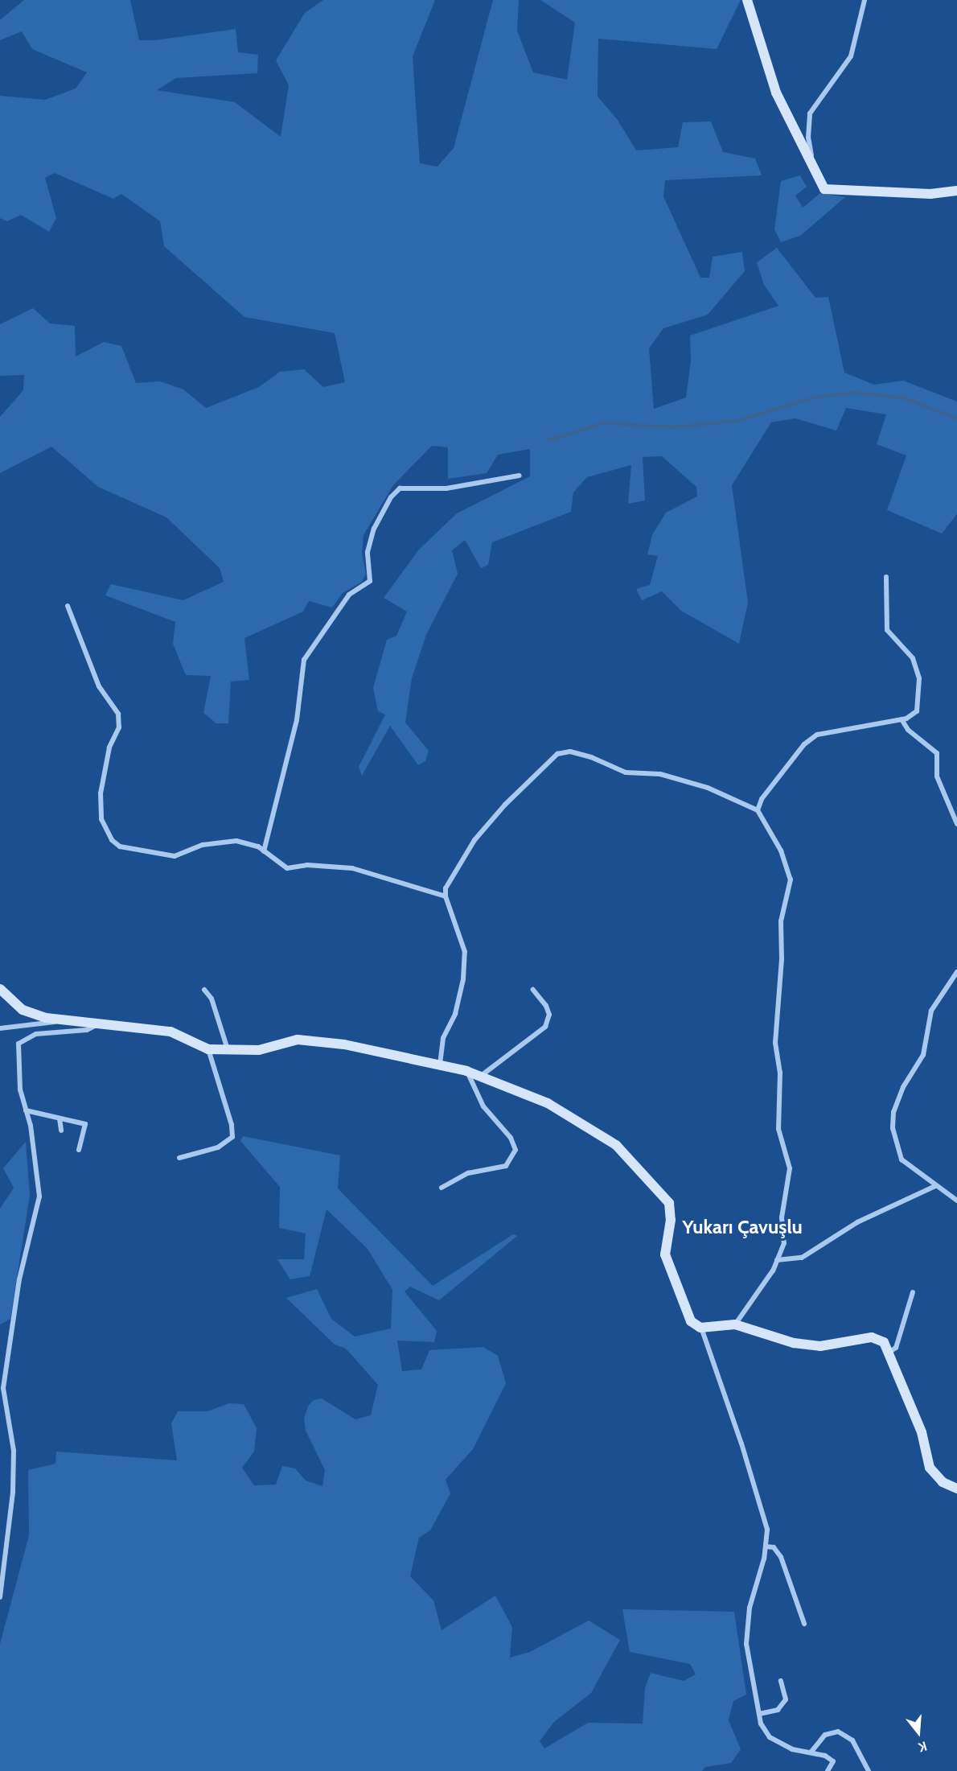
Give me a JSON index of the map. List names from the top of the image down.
{
  "districts": ["Yukarı Çavuşlu"],
  "north": "bottom"
}
